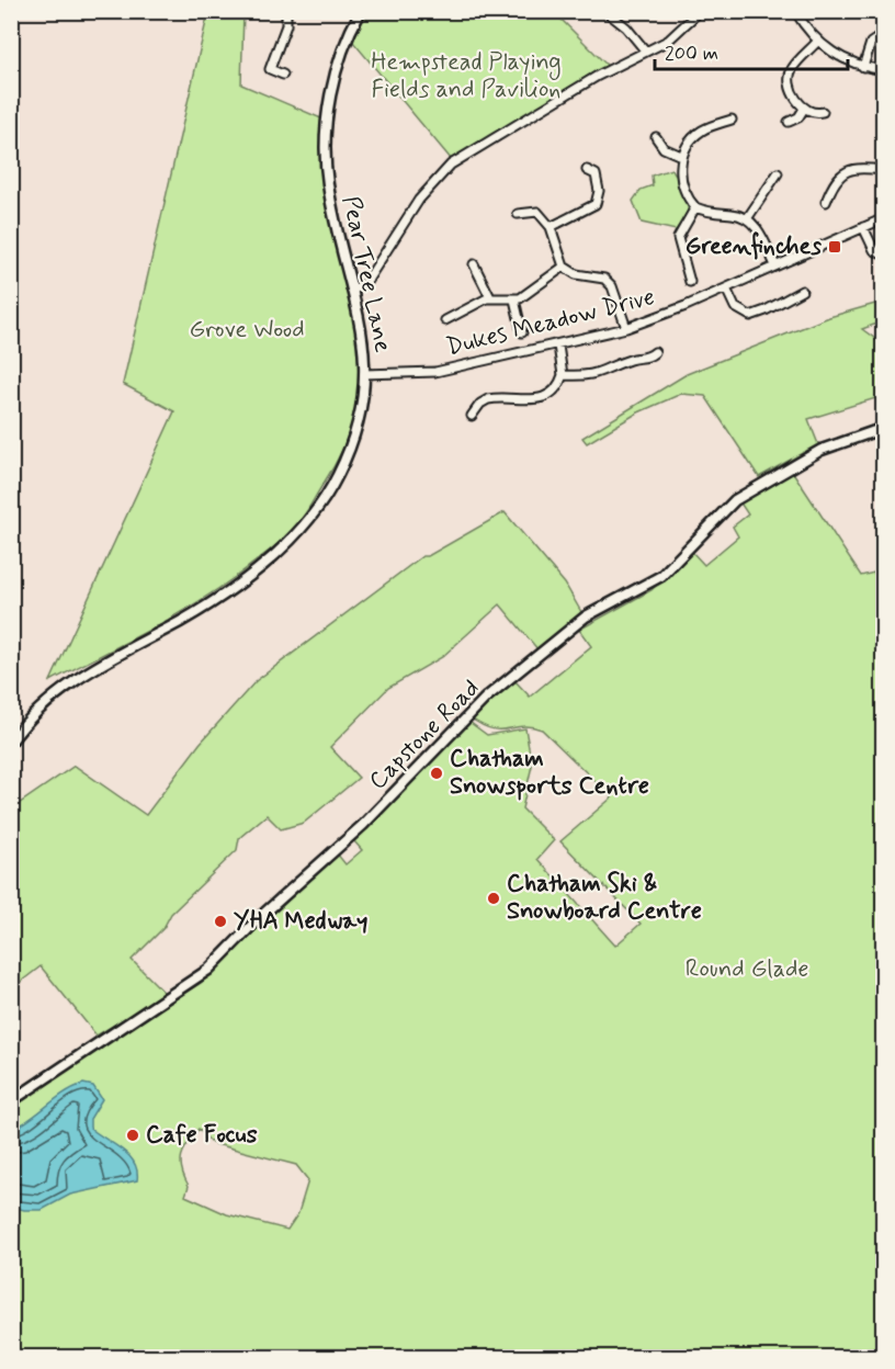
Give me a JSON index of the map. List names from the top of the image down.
{
  "streets": {
    "street": ["Pear Tree Lane", "Dukes Meadow Drive", "Capstone Road"]
  },
  "crossings": [
    ["Pear Tree Lane", "Dukes Meadow Drive"]
  ],
  "parks": ["Hempstead Playing Fields and Pavilion", "Grove Wood", "Round Glade"],
  "places": {
    "transit": ["Greenfinches"],
    "other": [
      "Chatham Snowsports Centre",
      "Chatham Ski & Snowboard Centre",
      "YHA Medway",
      "Cafe Focus"
    ]
  },
  "scale_bar": "200 m"
}
